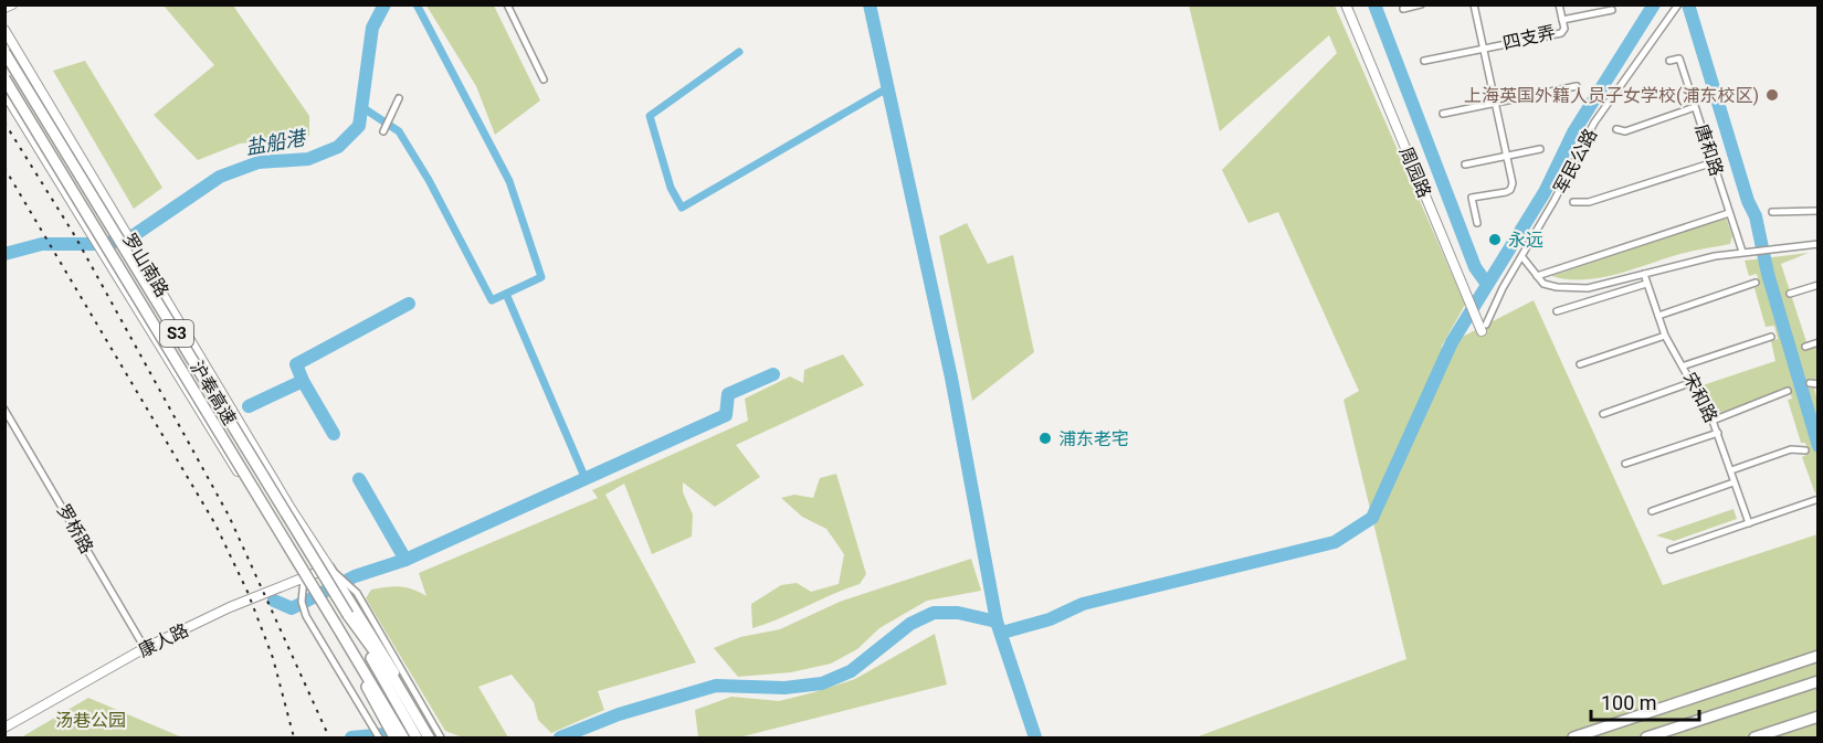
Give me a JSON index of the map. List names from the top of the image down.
{
  "streets": {
    "highway": ["S3", "沪奉高速"],
    "main road": ["周园路", "罗山南路", "康人路"],
    "street": [
      "四支弄",
      "唐和路",
      "军民公路",
      "宋和路",
      "罗桥路"
    ]
  },
  "crossings": [
    ["军民公路", "周园路"],
    ["罗山南路", "康人路"],
    ["罗桥路", "康人路"]
  ],
  "water": ["盐船港"],
  "parks": ["汤巷公园"],
  "places": ["上海英国外籍人员子女学校(浦东校区)", "永远", "浦东老宅"],
  "scale_bar": "100 m"
}
